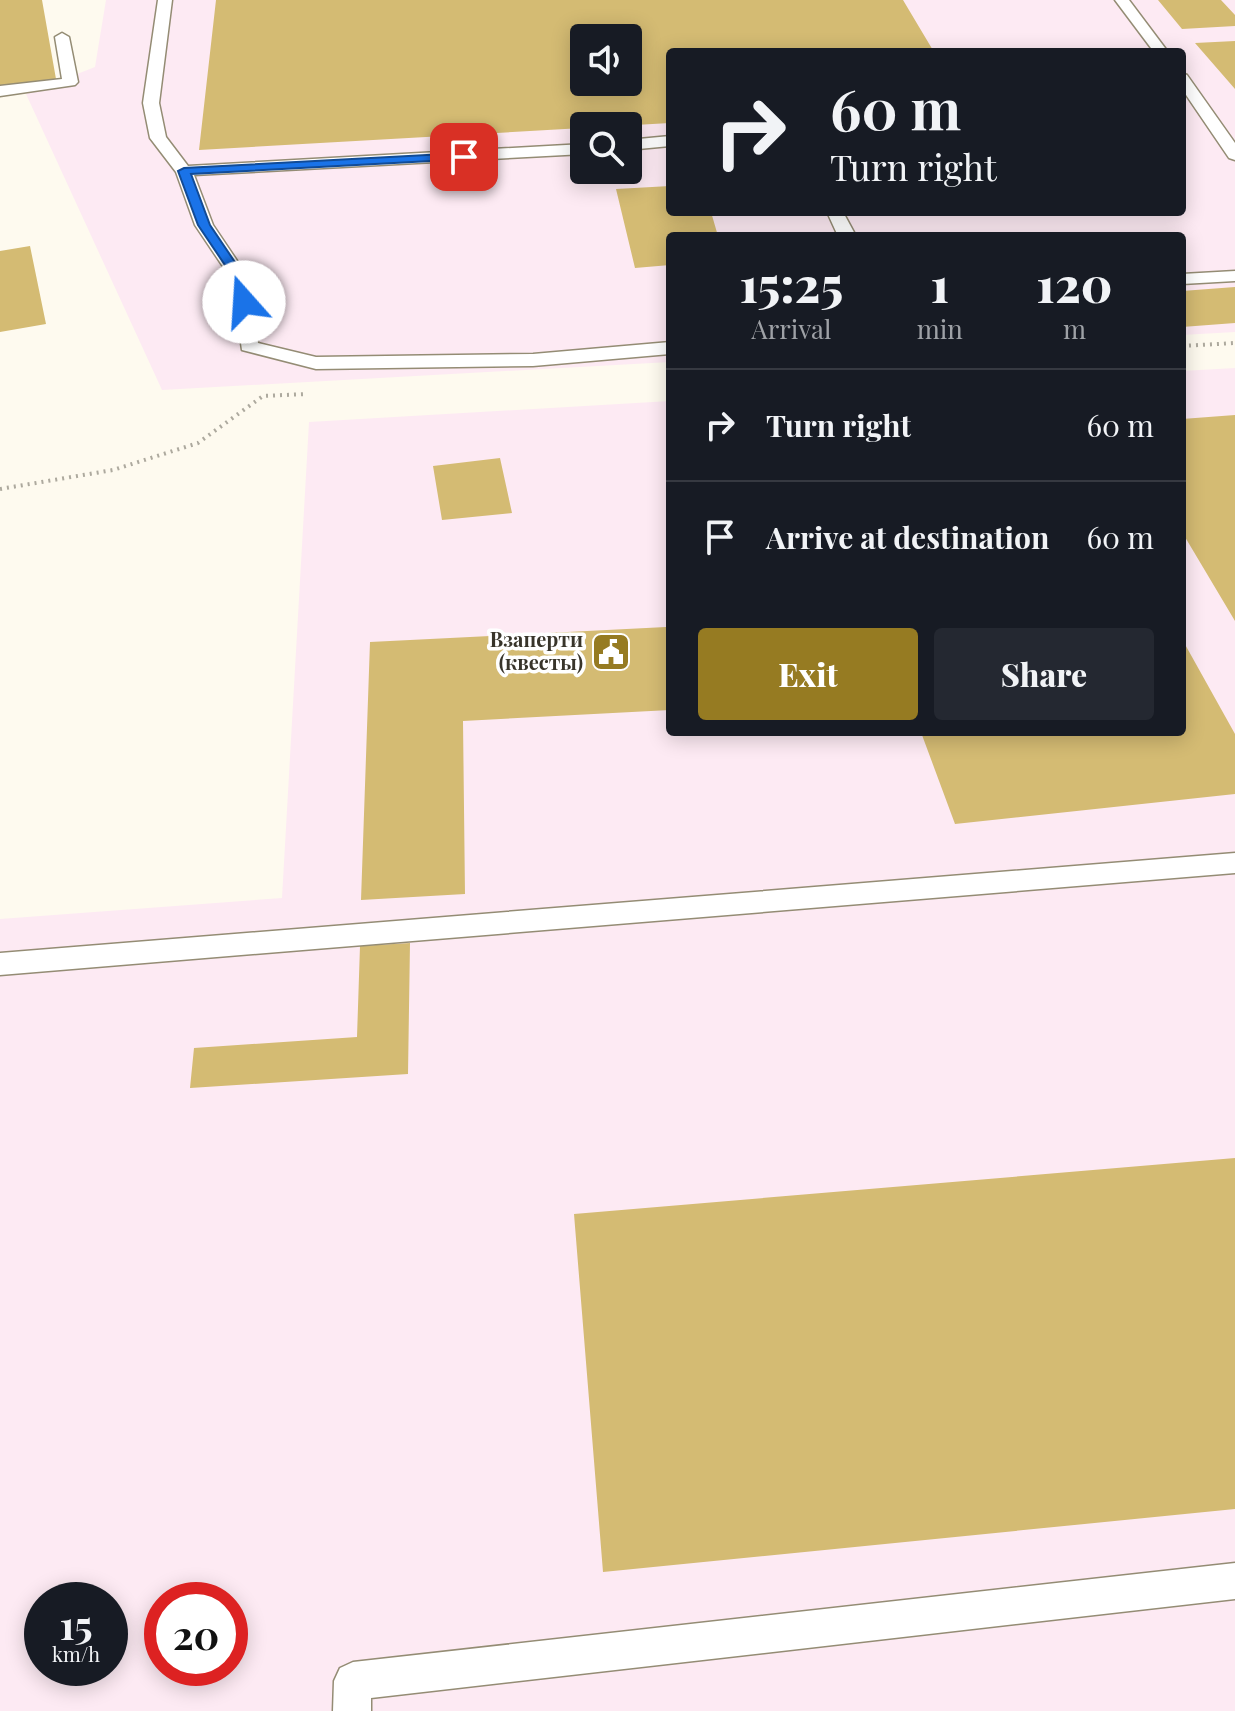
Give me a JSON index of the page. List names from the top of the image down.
{
  "places": {
    "public building": ["Взаперти (квесты)"]
  },
  "page": {
    "turn": ["60 m", "Turn right"],
    "eta": [
      "15:25",
      "Arrival",
      "1",
      "min",
      "120",
      "m"
    ],
    "list": [
      {
        "name": "Turn right",
        "value": "60 m"
      },
      {
        "name": "Arrive at destination",
        "value": "60 m"
      }
    ],
    "buttons": ["Exit", "Share"],
    "speed": "15 km/h",
    "limit": "20"
  }
}
